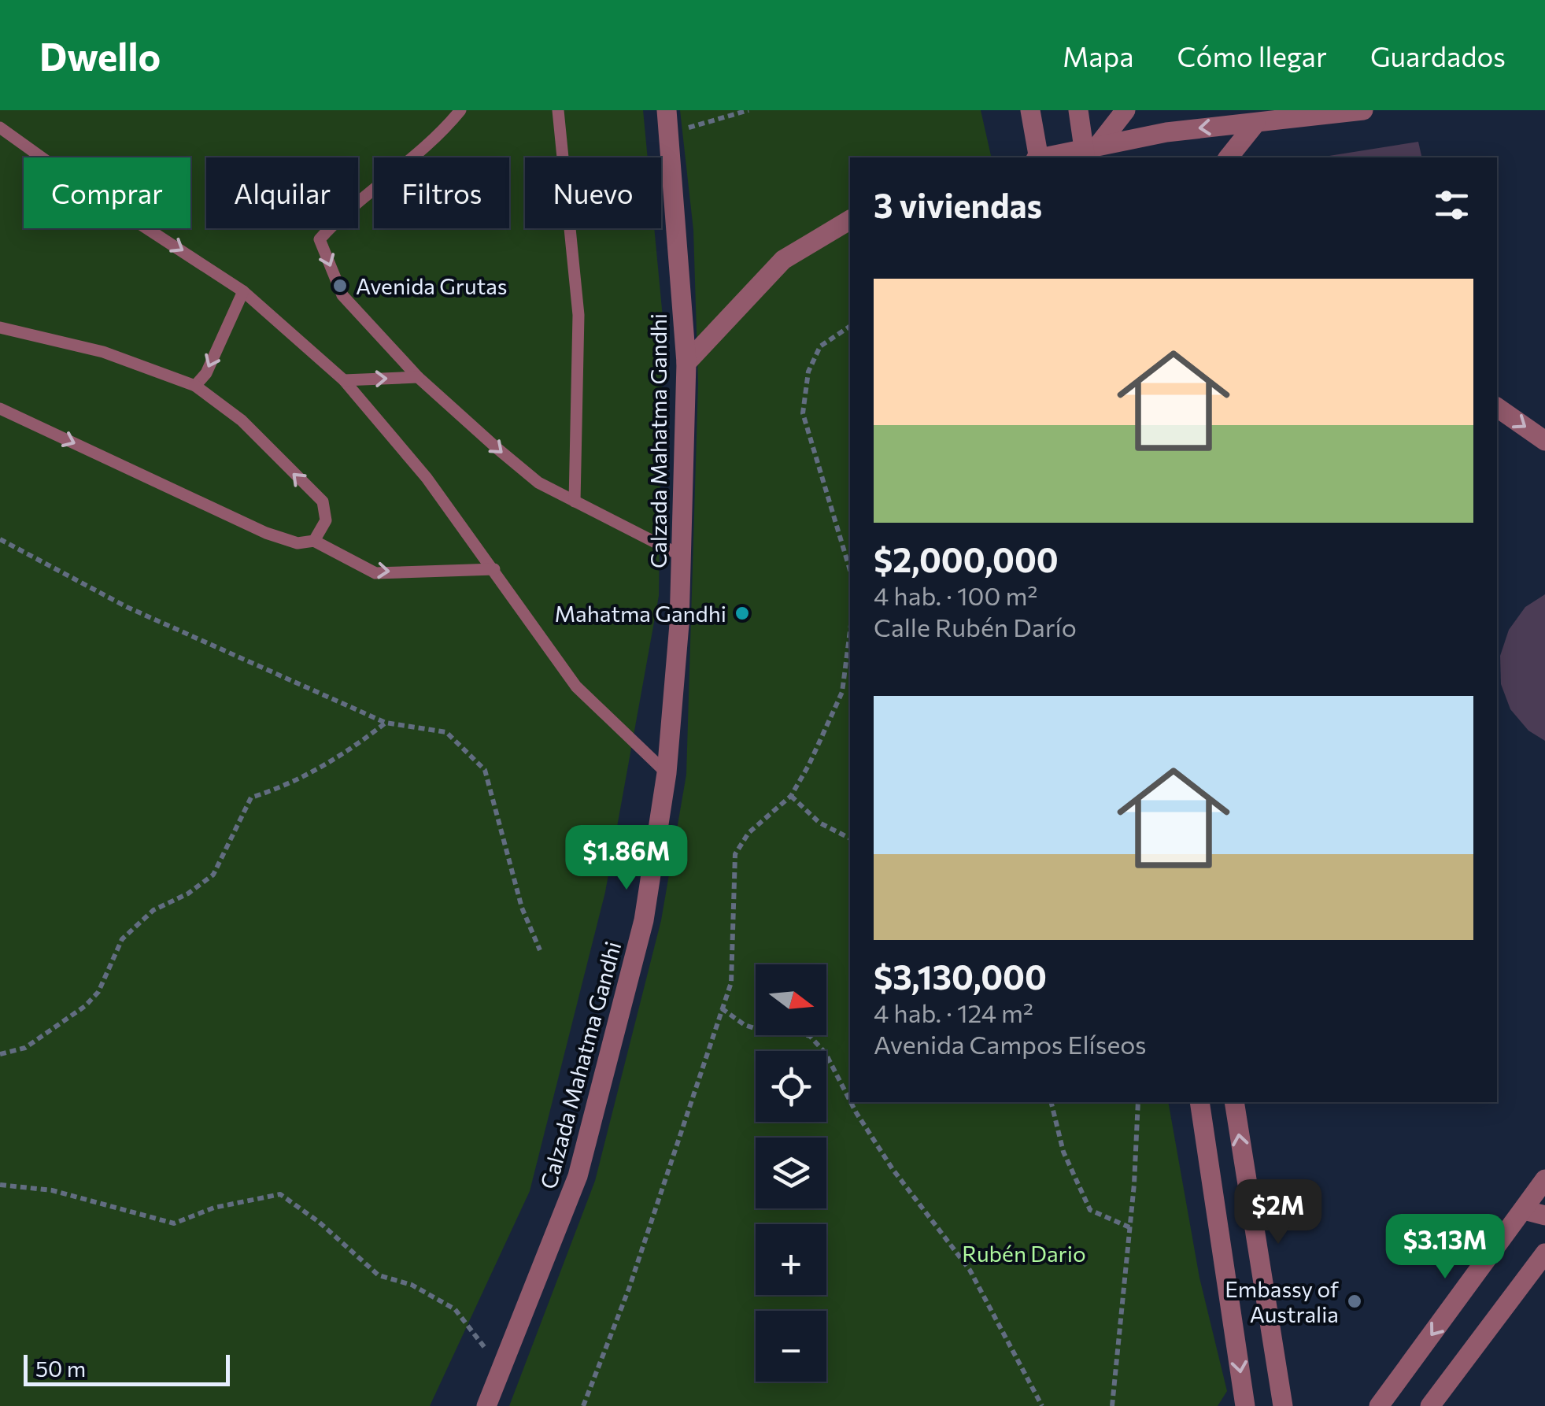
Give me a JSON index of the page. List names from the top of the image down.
{
  "streets": {
    "street": ["Calzada Mahatma Gandhi"]
  },
  "parks": ["Rubén Dario"],
  "places": ["Avenida Grutas", "Mahatma Gandhi", "Embassy of Australia"],
  "scale_bar": "50 m",
  "north": "right",
  "page": {
    "header": "Dwello",
    "nav": ["Mapa", "Cómo llegar", "Guardados"],
    "chip": [
      "Comprar",
      "Alquilar",
      "Filtros",
      "Nuevo"
    ],
    "heading": "3 viviendas",
    "list": [
      {
        "name": "$2,000,000",
        "note": "4 hab. · 100 m² · Calle Rubén Darío"
      },
      {
        "name": "$3,130,000",
        "note": "4 hab. · 124 m² · Avenida Campos Elíseos"
      }
    ],
    "price": ["$1.86M", "$2M", "$3.13M"],
    "map_buttons": ["+", "−"],
    "scale": "50 m"
  }
}
